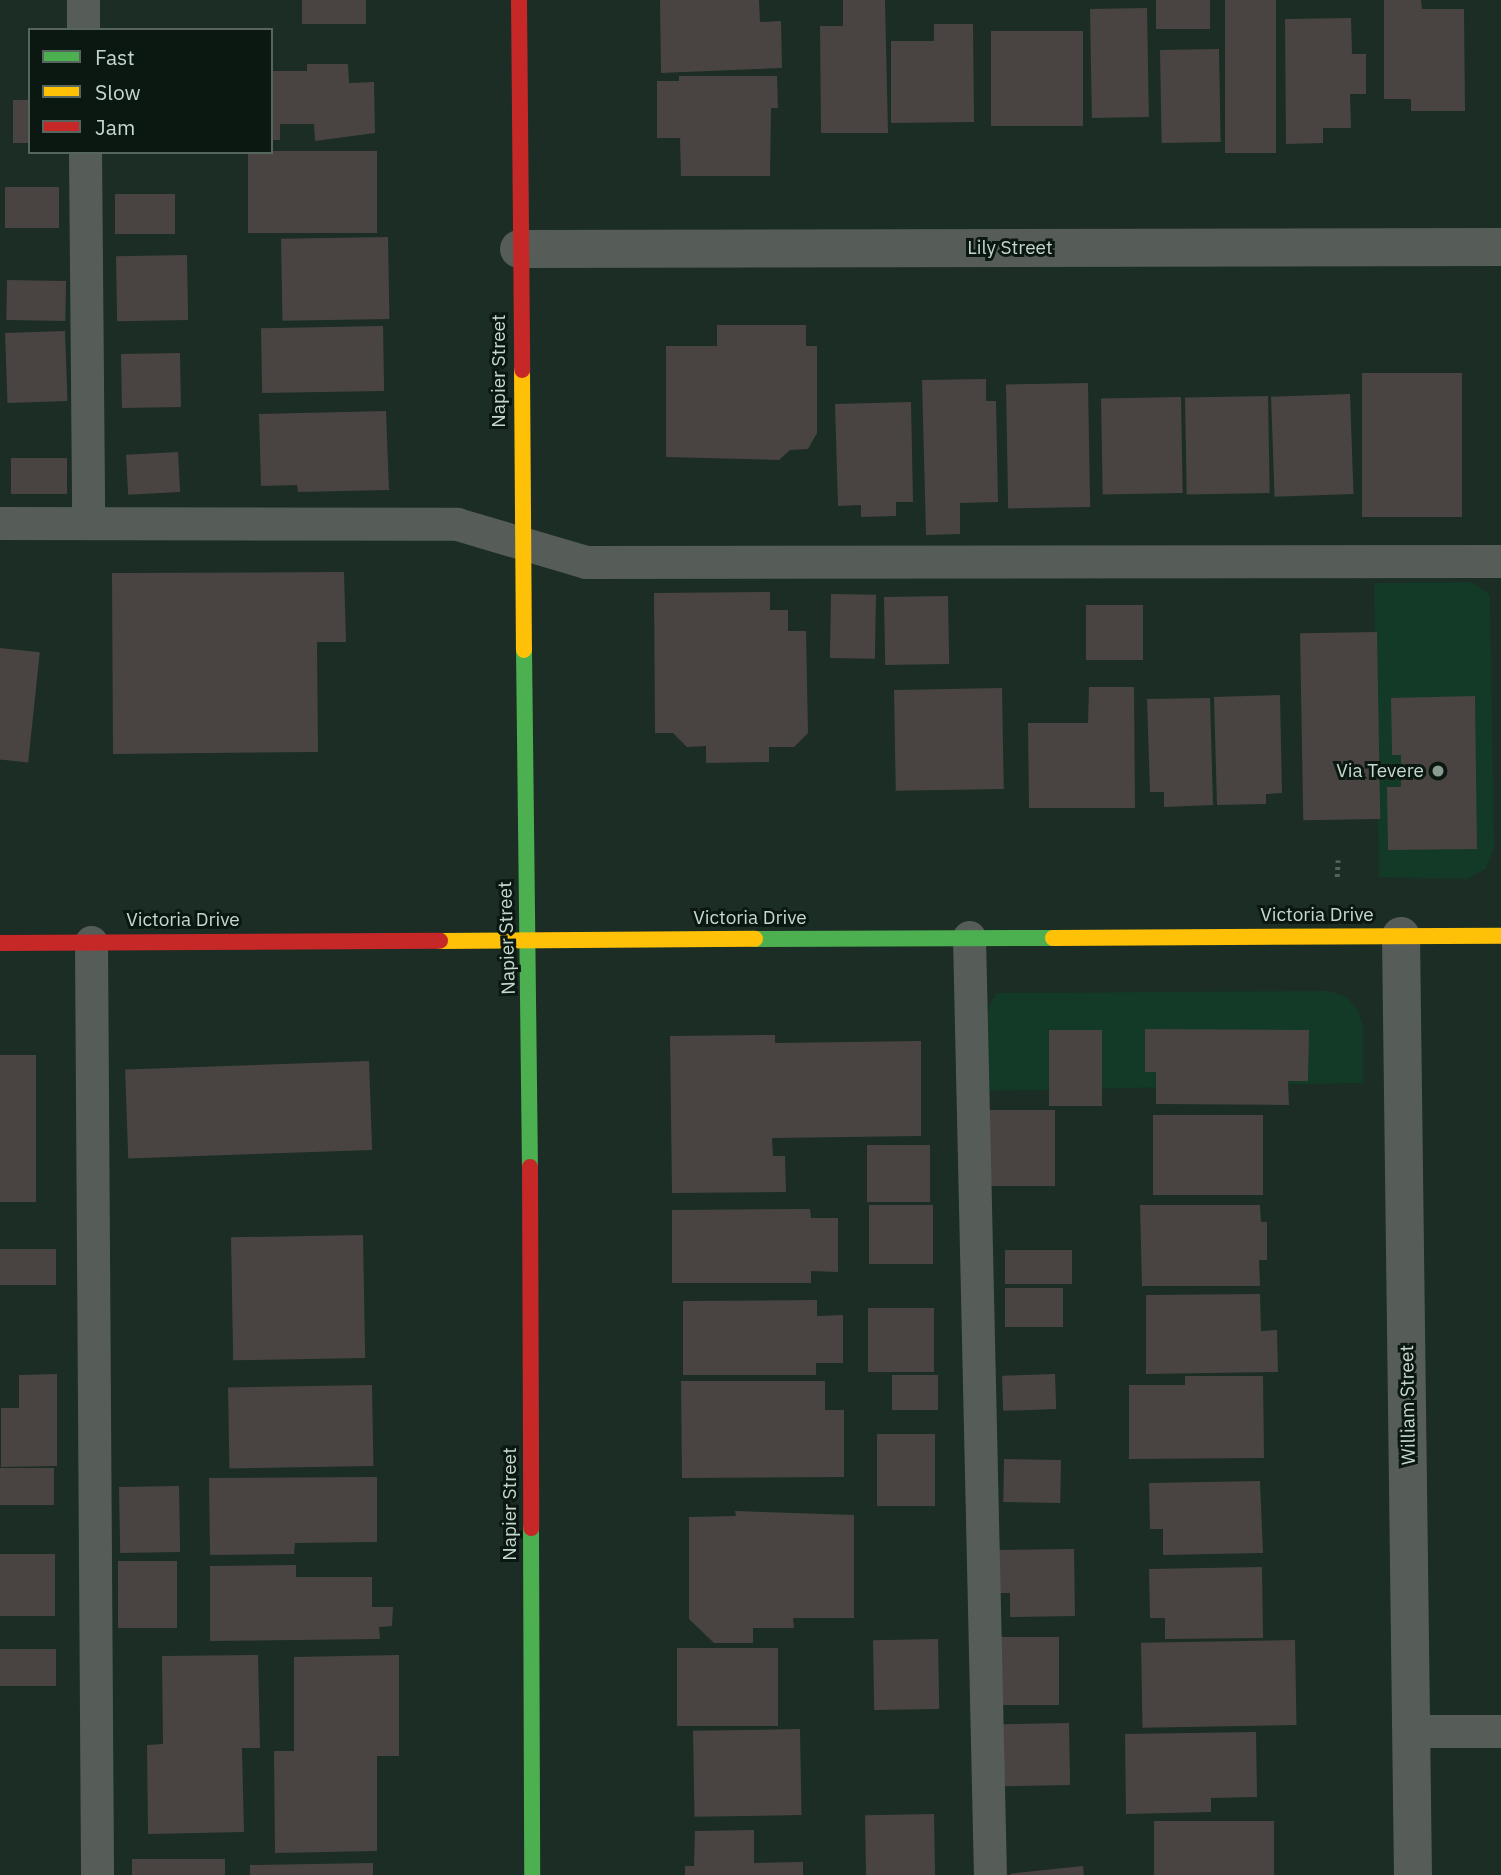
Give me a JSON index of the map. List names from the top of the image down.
{
  "streets": {
    "street": [
      "Lily Street",
      "Napier Street",
      "Victoria Drive",
      "William Street"
    ]
  },
  "crossings": [
    ["Lily Street", "Napier Street"],
    ["Napier Street", "Victoria Drive"],
    ["Victoria Drive", "William Street"]
  ],
  "places": ["Via Tevere"],
  "legend": ["Fast", "Slow", "Jam"]
}
